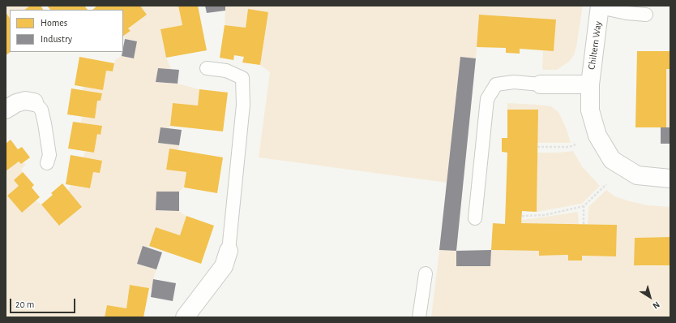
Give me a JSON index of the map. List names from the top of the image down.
{
  "streets": {
    "street": ["Chiltern Way"]
  },
  "legend": ["Homes", "Industry"],
  "scale_bar": "20 m",
  "north": "bottom right"
}
